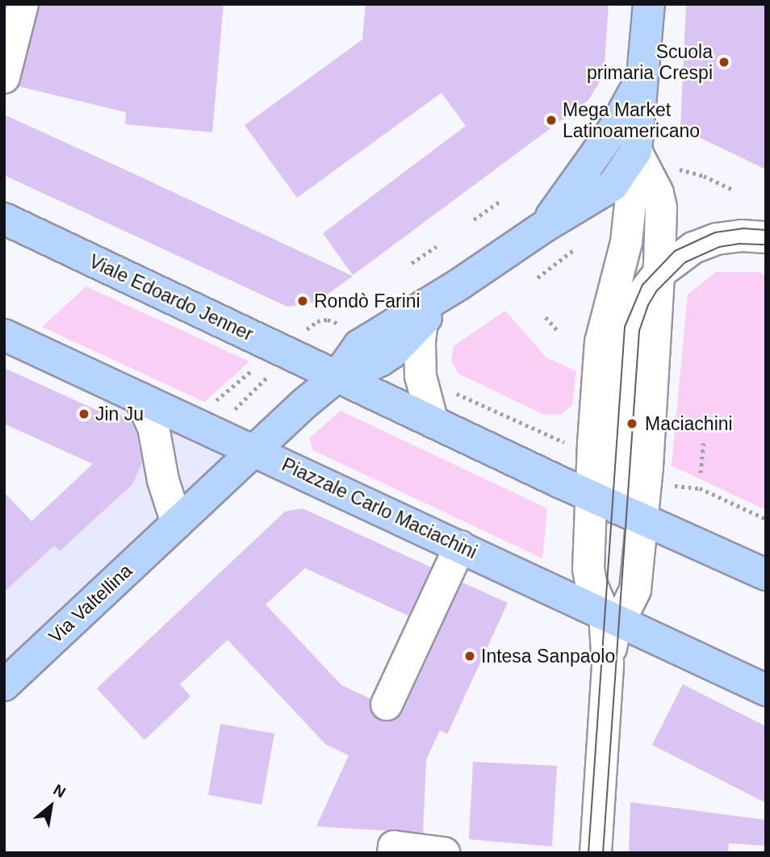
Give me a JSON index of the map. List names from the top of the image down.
{
  "streets": {
    "main road": ["Viale Edoardo Jenner", "Piazzale Carlo Maciachini", "Via Valtellina"]
  },
  "crossings": [
    ["Viale Edoardo Jenner", "Piazzale Carlo Maciachini"],
    ["Piazzale Carlo Maciachini", "Via Valtellina"]
  ],
  "places": [
    "Scuola primaria Crespi",
    "Mega Market Latinoamericano",
    "Rondò Farini",
    "Jin Ju",
    "Maciachini",
    "Intesa Sanpaolo"
  ],
  "north": "top right"
}
